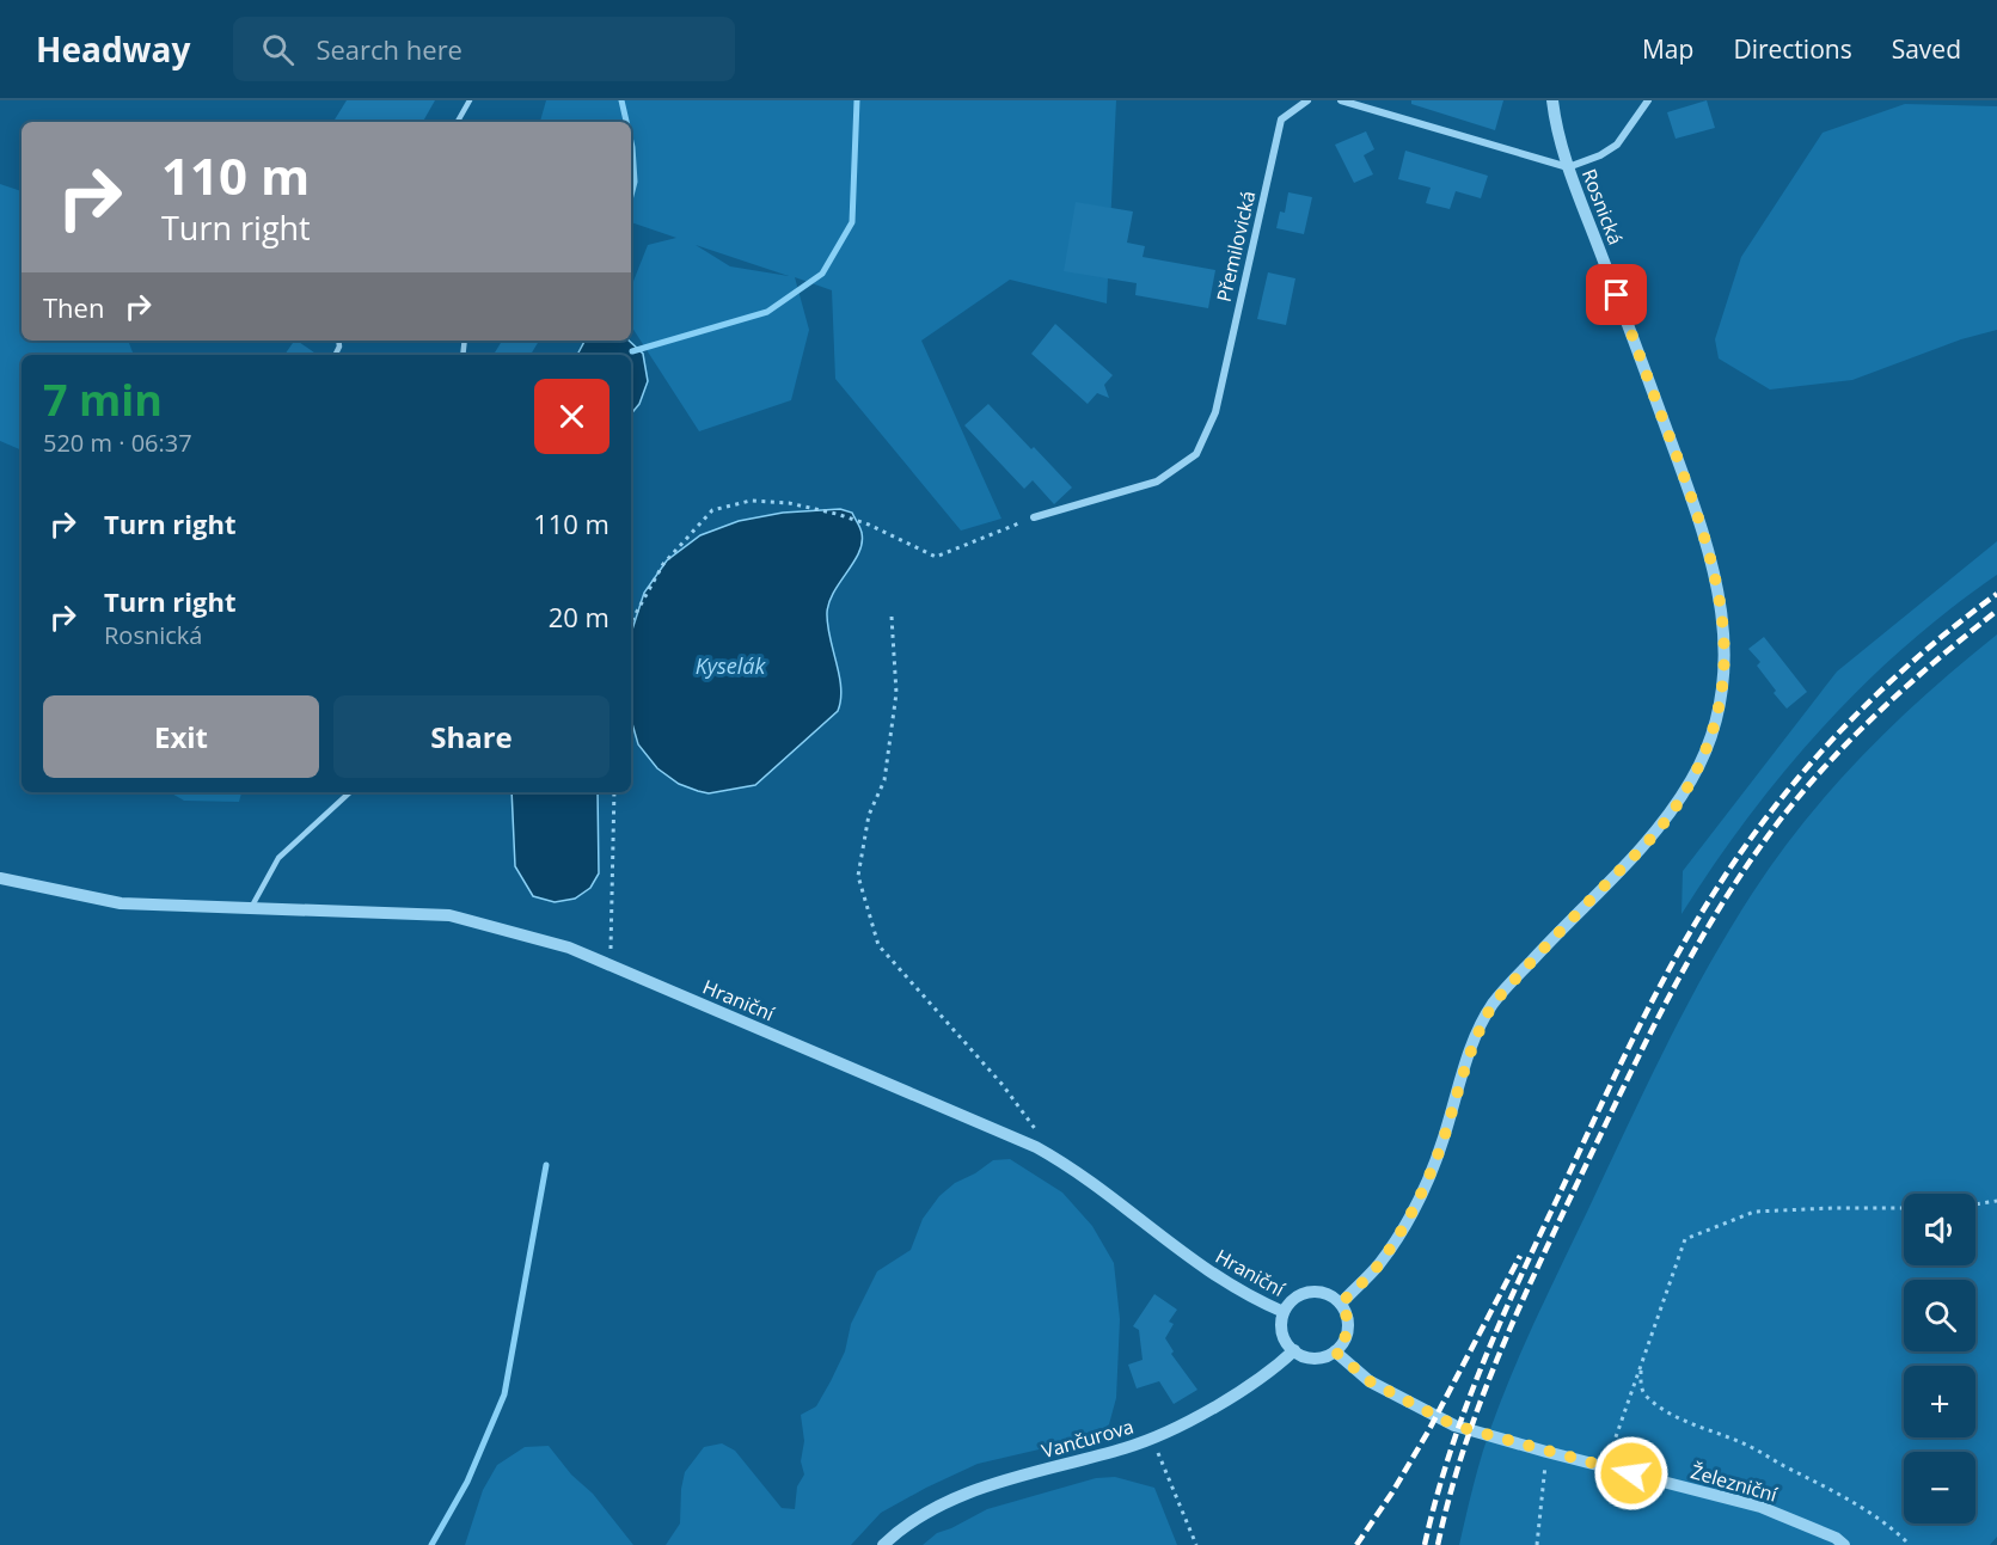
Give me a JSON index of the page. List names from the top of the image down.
{
  "streets": {
    "street": [
      "Rosnická",
      "Přemilovická",
      "Hraniční",
      "Vančurova",
      "Železniční"
    ]
  },
  "crossings": [
    ["Rosnická", "Hraniční"],
    ["Rosnická", "Vančurova"],
    ["Rosnická", "Železniční"],
    ["Hraniční", "Vančurova"],
    ["Hraniční", "Železniční"],
    ["Vančurova", "Železniční"]
  ],
  "water": ["Kyselák"],
  "page": {
    "header": "Headway",
    "search": "Search here",
    "nav": ["Map", "Directions", "Saved"],
    "turn": ["110 m", "Turn right"],
    "then": "Then",
    "heading": ["7 min", "520 m · 06:37"],
    "list": [
      {
        "name": "Turn right",
        "value": "110 m"
      },
      {
        "name": "Turn right",
        "note": "Rosnická",
        "value": "20 m"
      }
    ],
    "buttons": ["Exit", "Share"],
    "map_buttons": ["+", "−"]
  }
}
